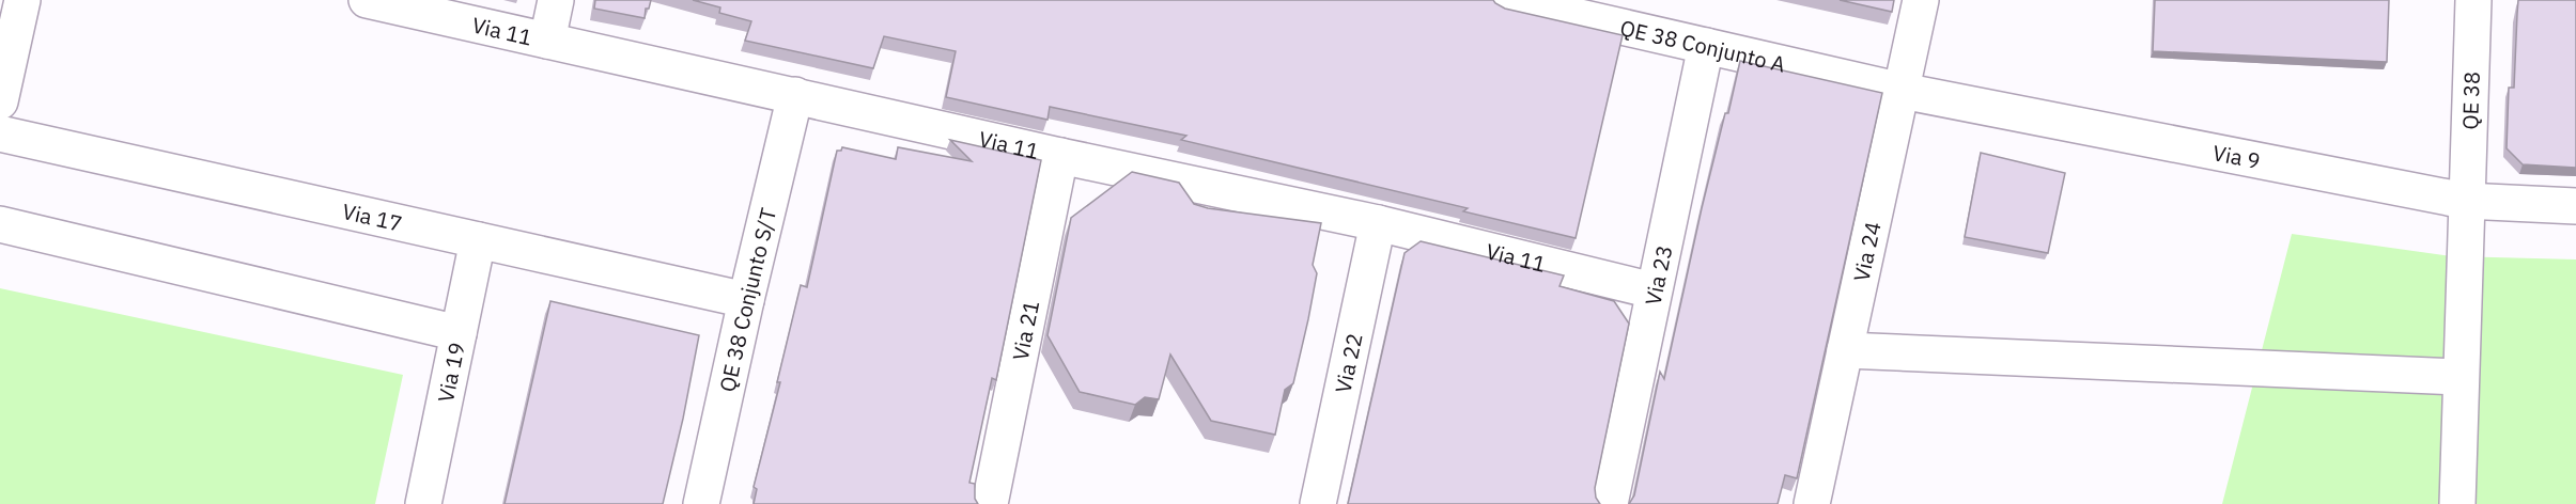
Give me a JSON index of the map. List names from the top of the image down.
{
  "streets": {
    "street": [
      "Via 11",
      "QE 38 Conjunto A",
      "QE 38",
      "Via 9",
      "Via 17",
      "Via 24",
      "Via 23",
      "QE 38 Conjunto S/T",
      "Via 21",
      "Via 22",
      "Via 19"
    ]
  },
  "crossings": [
    ["Via 11", "Via 23"],
    ["Via 11", "QE 38 Conjunto S/T"],
    ["Via 11", "Via 21"],
    ["Via 11", "Via 22"],
    ["QE 38 Conjunto A", "Via 9"],
    ["QE 38 Conjunto A", "Via 24"],
    ["QE 38 Conjunto A", "Via 23"],
    ["QE 38", "Via 9"],
    ["Via 9", "Via 24"],
    ["Via 17", "QE 38 Conjunto S/T"],
    ["Via 17", "Via 19"]
  ]
}
